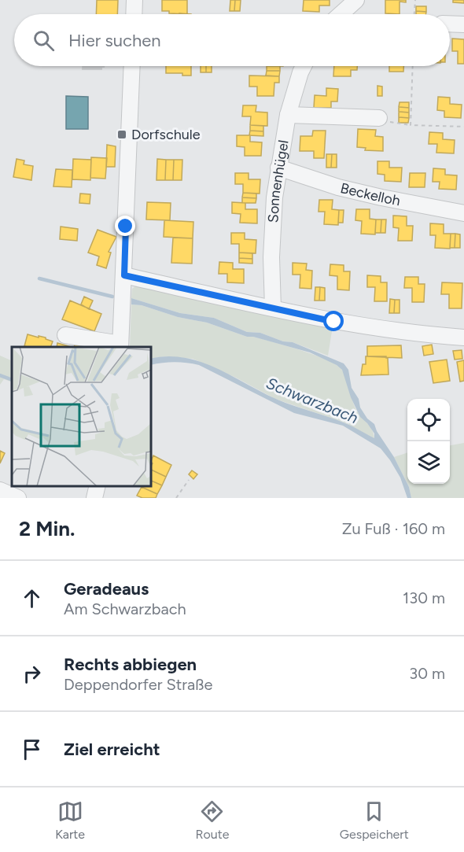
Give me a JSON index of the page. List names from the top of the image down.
{
  "streets": {
    "street": ["Sonnenhügel", "Beckelloh"]
  },
  "crossings": [
    ["Sonnenhügel", "Beckelloh"]
  ],
  "water": ["Schwarzbach"],
  "places": {
    "transit": ["Dorfschule"]
  },
  "page": {
    "search": "Hier suchen",
    "heading": ["2 Min.", "Zu Fuß · 160 m"],
    "list": [
      ["Geradeaus", "Am Schwarzbach", "130 m"],
      ["Rechts abbiegen", "Deppendorfer Straße", "30 m"],
      "Ziel erreicht"
    ],
    "nav": ["Karte", "Route", "Gespeichert"]
  }
}
